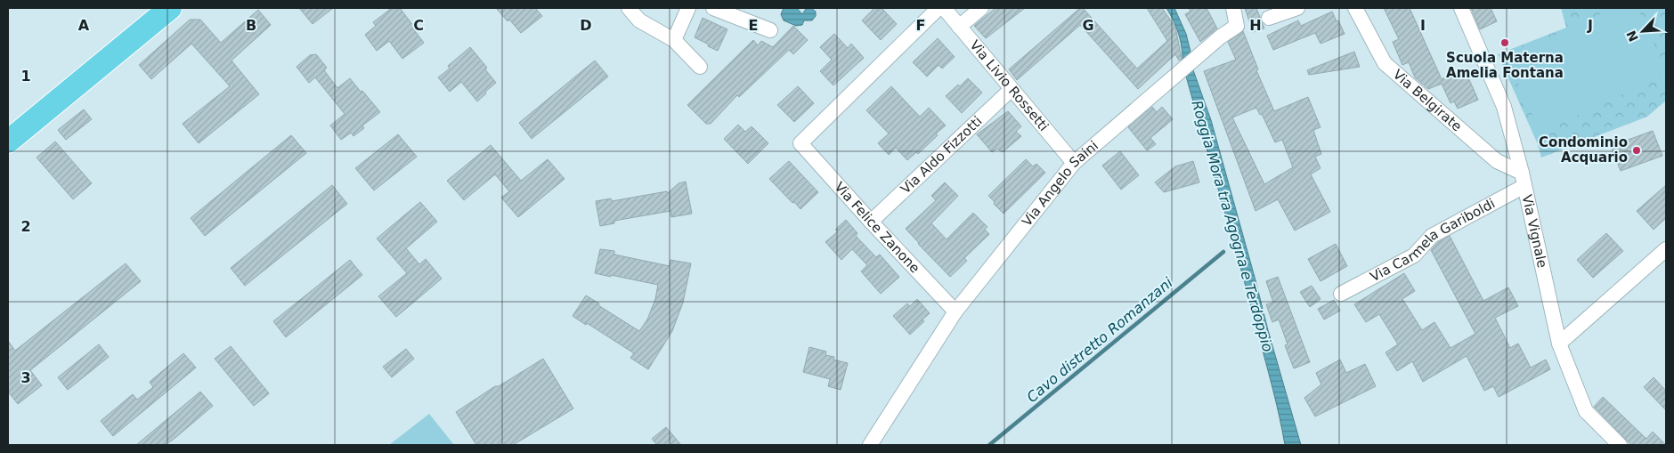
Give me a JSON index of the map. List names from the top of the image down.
{
  "streets": {
    "street": [
      "Via Livio Rossetti",
      "Via Belgirate",
      "Via Aldo Fizzotti",
      "Via Angelo Saini",
      "Via Felice Zanone",
      "Via Vignale",
      "Via Carmela Gariboldi"
    ]
  },
  "crossings": [
    ["Via Livio Rossetti", "Via Aldo Fizzotti"],
    ["Via Livio Rossetti", "Via Angelo Saini"],
    ["Via Belgirate", "Via Vignale"],
    ["Via Belgirate", "Via Carmela Gariboldi"],
    ["Via Aldo Fizzotti", "Via Felice Zanone"],
    ["Via Angelo Saini", "Via Felice Zanone"],
    ["Via Vignale", "Via Carmela Gariboldi"]
  ],
  "water": ["Roggia Mora tra Agogna e Terdoppio", "Cavo distretto Romanzani"],
  "places": ["Scuola Materna Amelia Fontana", "Condominio Acquario"],
  "north": "bottom left",
  "grid": {
    "columns": [
      "A",
      "B",
      "C",
      "D",
      "E",
      "F",
      "G",
      "H",
      "I",
      "J"
    ],
    "rows": ["1", "2", "3"]
  }
}
